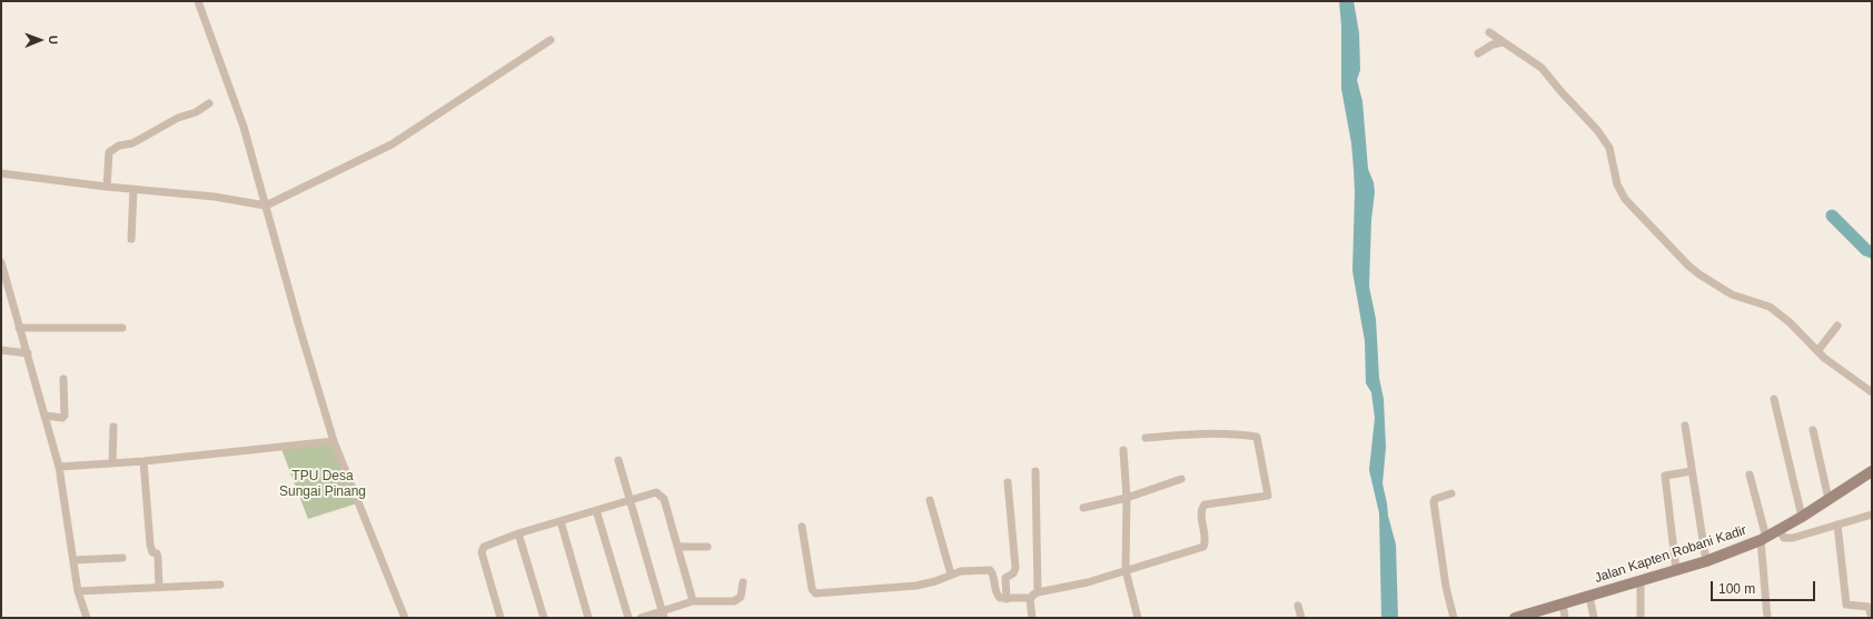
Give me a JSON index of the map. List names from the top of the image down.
{
  "streets": {
    "main road": ["Jalan Kapten Robani Kadir"]
  },
  "parks": ["TPU Desa Sungai Pinang"],
  "scale_bar": "100 m",
  "north": "right"
}
